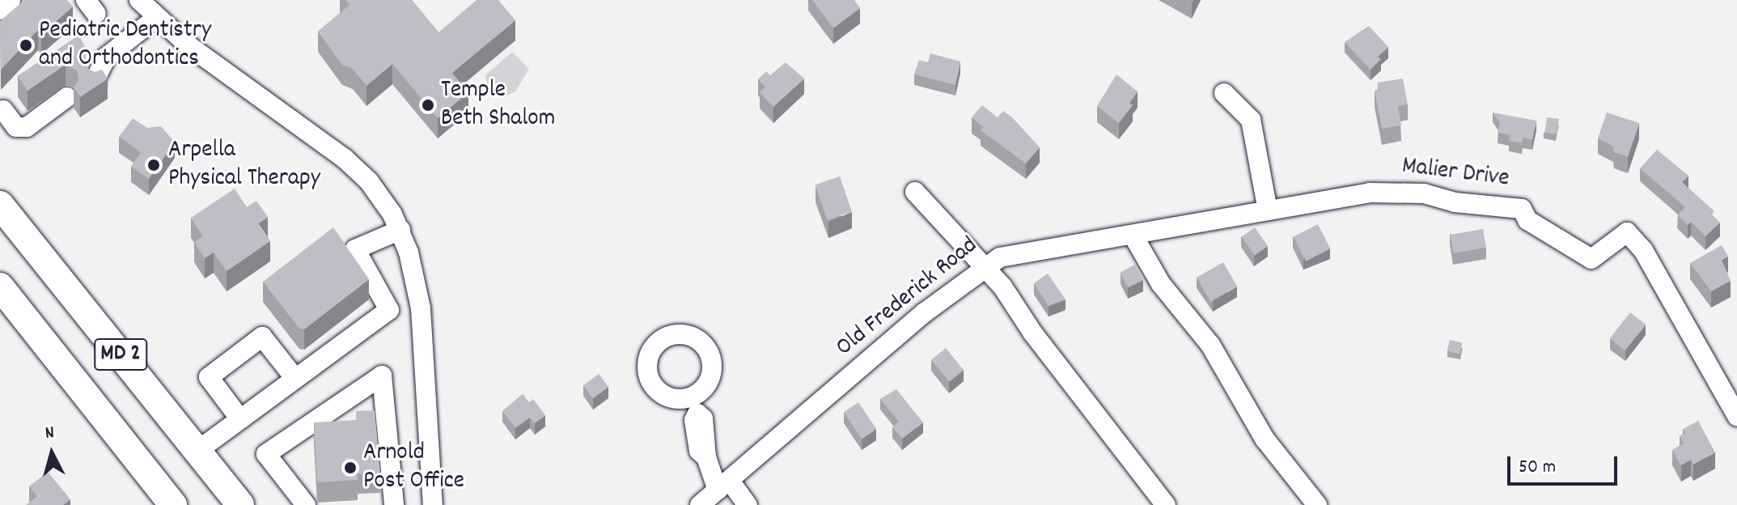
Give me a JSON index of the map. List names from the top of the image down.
{
  "streets": {
    "highway": ["MD 2"],
    "street": ["Malier Drive", "Old Frederick Road"]
  },
  "crossings": [
    ["Malier Drive", "Old Frederick Road"]
  ],
  "places": [
    "Pediatric Dentistry and Orthodontics",
    "Temple Beth Shalom",
    "Arpella Physical Therapy",
    "Arnold Post Office"
  ],
  "scale_bar": "50 m",
  "north": "top"
}
